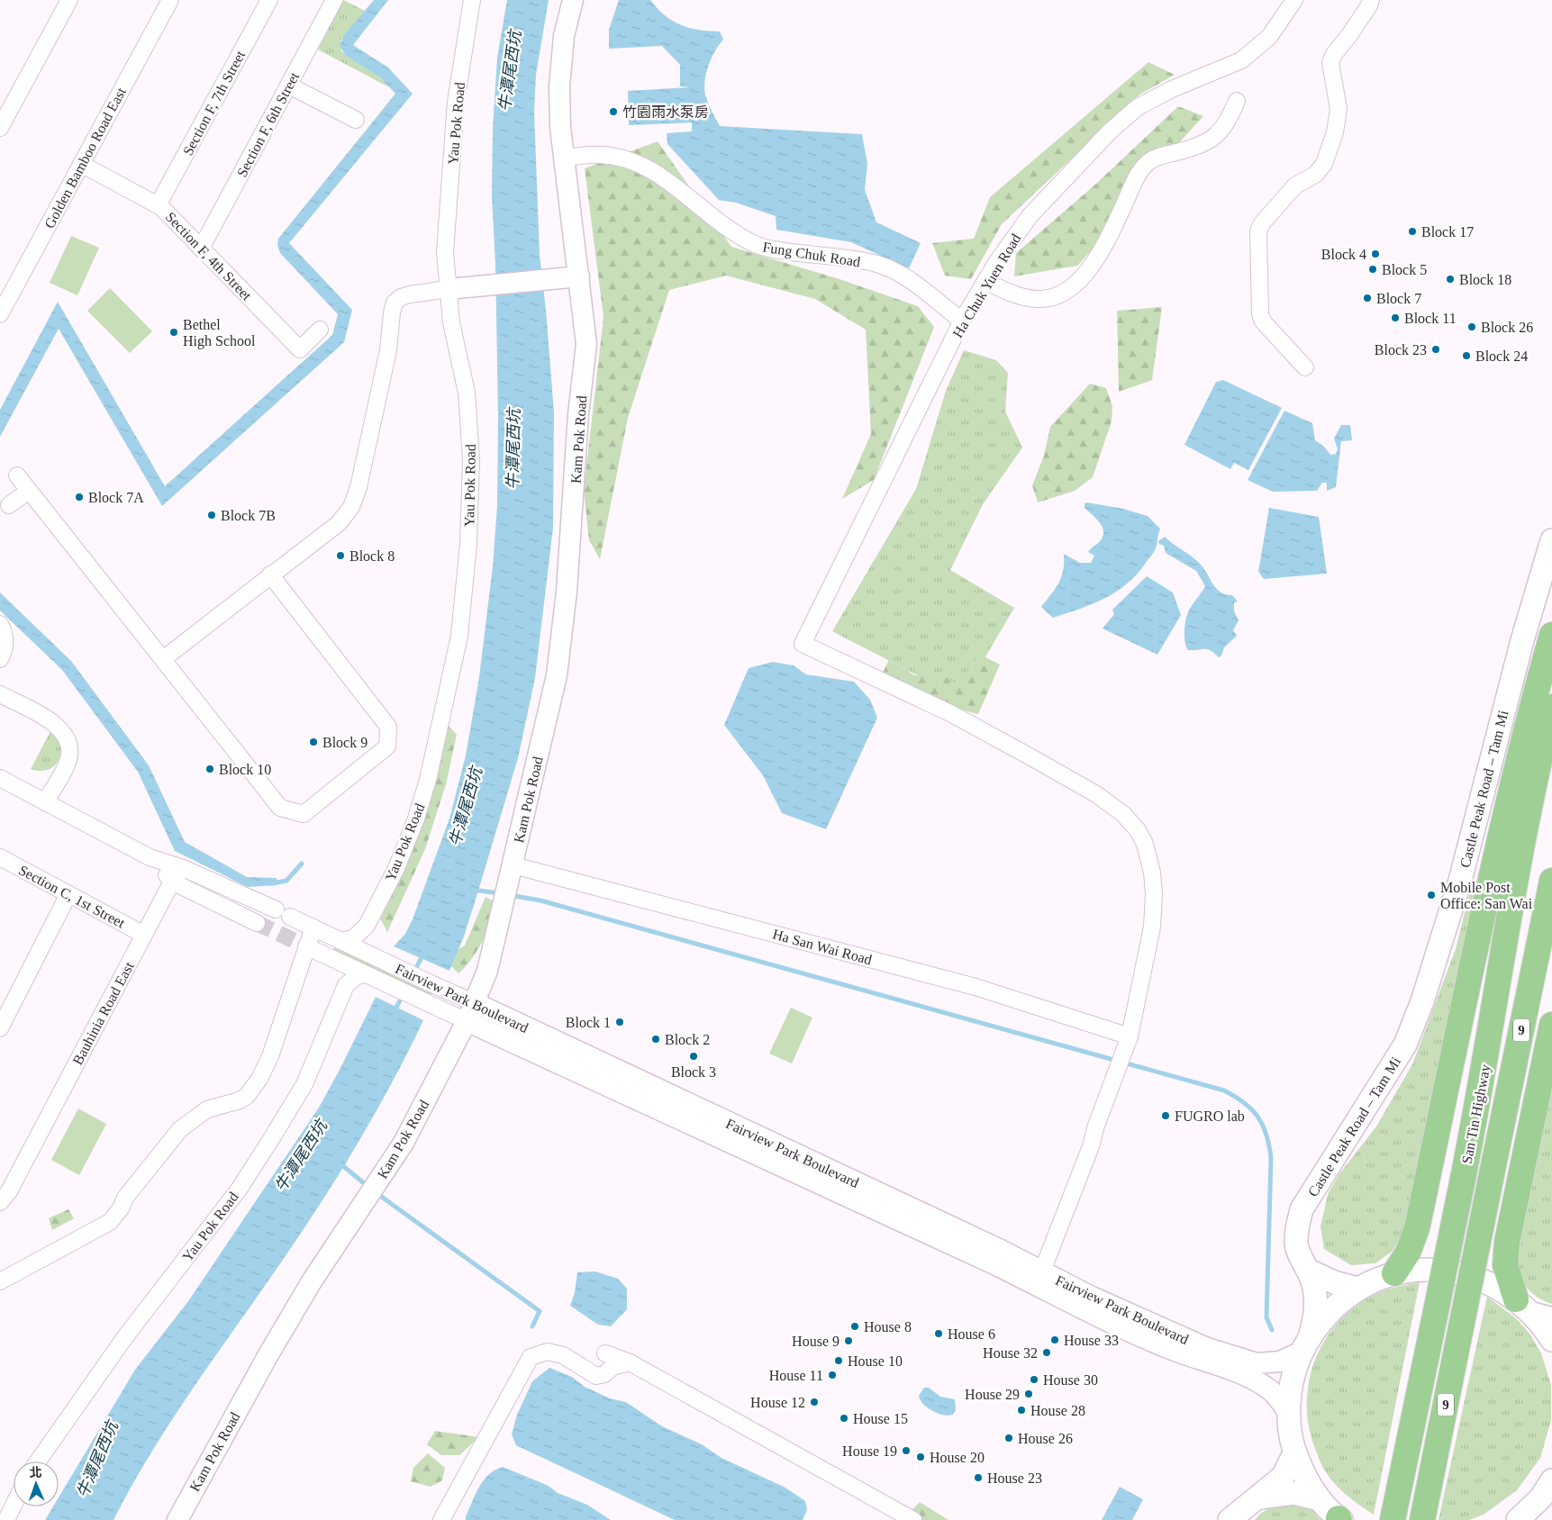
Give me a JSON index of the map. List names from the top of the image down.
{
  "streets": {
    "highway": ["9", "San Tin Highway"],
    "main road": ["Castle Peak Road – Tam Mi"],
    "street": [
      "Section F, 7th Street",
      "Yau Pok Road",
      "Section F, 6th Street",
      "Golden Bamboo Road East",
      "Fung Chuk Road",
      "Section F, 4th Street",
      "Ha Chuk Yuen Road",
      "Kam Pok Road",
      "Section C, 1st Street",
      "Ha San Wai Road",
      "Fairview Park Boulevard",
      "Bauhinia Road East"
    ]
  },
  "crossings": [
    ["Section F, 7th Street", "Section F, 4th Street"],
    ["Yau Pok Road", "Fairview Park Boulevard"],
    ["Section F, 6th Street", "Section F, 4th Street"],
    ["Golden Bamboo Road East", "Section F, 4th Street"],
    ["Fung Chuk Road", "Ha Chuk Yuen Road"],
    ["Fung Chuk Road", "Kam Pok Road"],
    ["Ha Chuk Yuen Road", "Ha San Wai Road"],
    ["Kam Pok Road", "Ha San Wai Road"],
    ["Kam Pok Road", "Fairview Park Boulevard"],
    ["Section C, 1st Street", "Bauhinia Road East"],
    ["Fairview Park Boulevard", "Bauhinia Road East"]
  ],
  "water": ["牛潭尾西坑"],
  "places": [
    "竹園雨水泵房",
    "Block 17",
    "Block 4",
    "Block 5",
    "Block 18",
    "Block 7",
    "Block 11",
    "Block 26",
    "Bethel High School",
    "Block 23",
    "Block 24",
    "Block 7A",
    "Block 7B",
    "Block 8",
    "Block 9",
    "Block 10",
    "Mobile Post Office: San Wai",
    "Block 1",
    "Block 2",
    "Block 3",
    "FUGRO lab",
    "House 8",
    "House 6",
    "House 33",
    "House 9",
    "House 32",
    "House 10",
    "House 11",
    "House 30",
    "House 29",
    "House 12",
    "House 28",
    "House 15",
    "House 26",
    "House 19",
    "House 20",
    "House 23"
  ],
  "north": "top"
}
